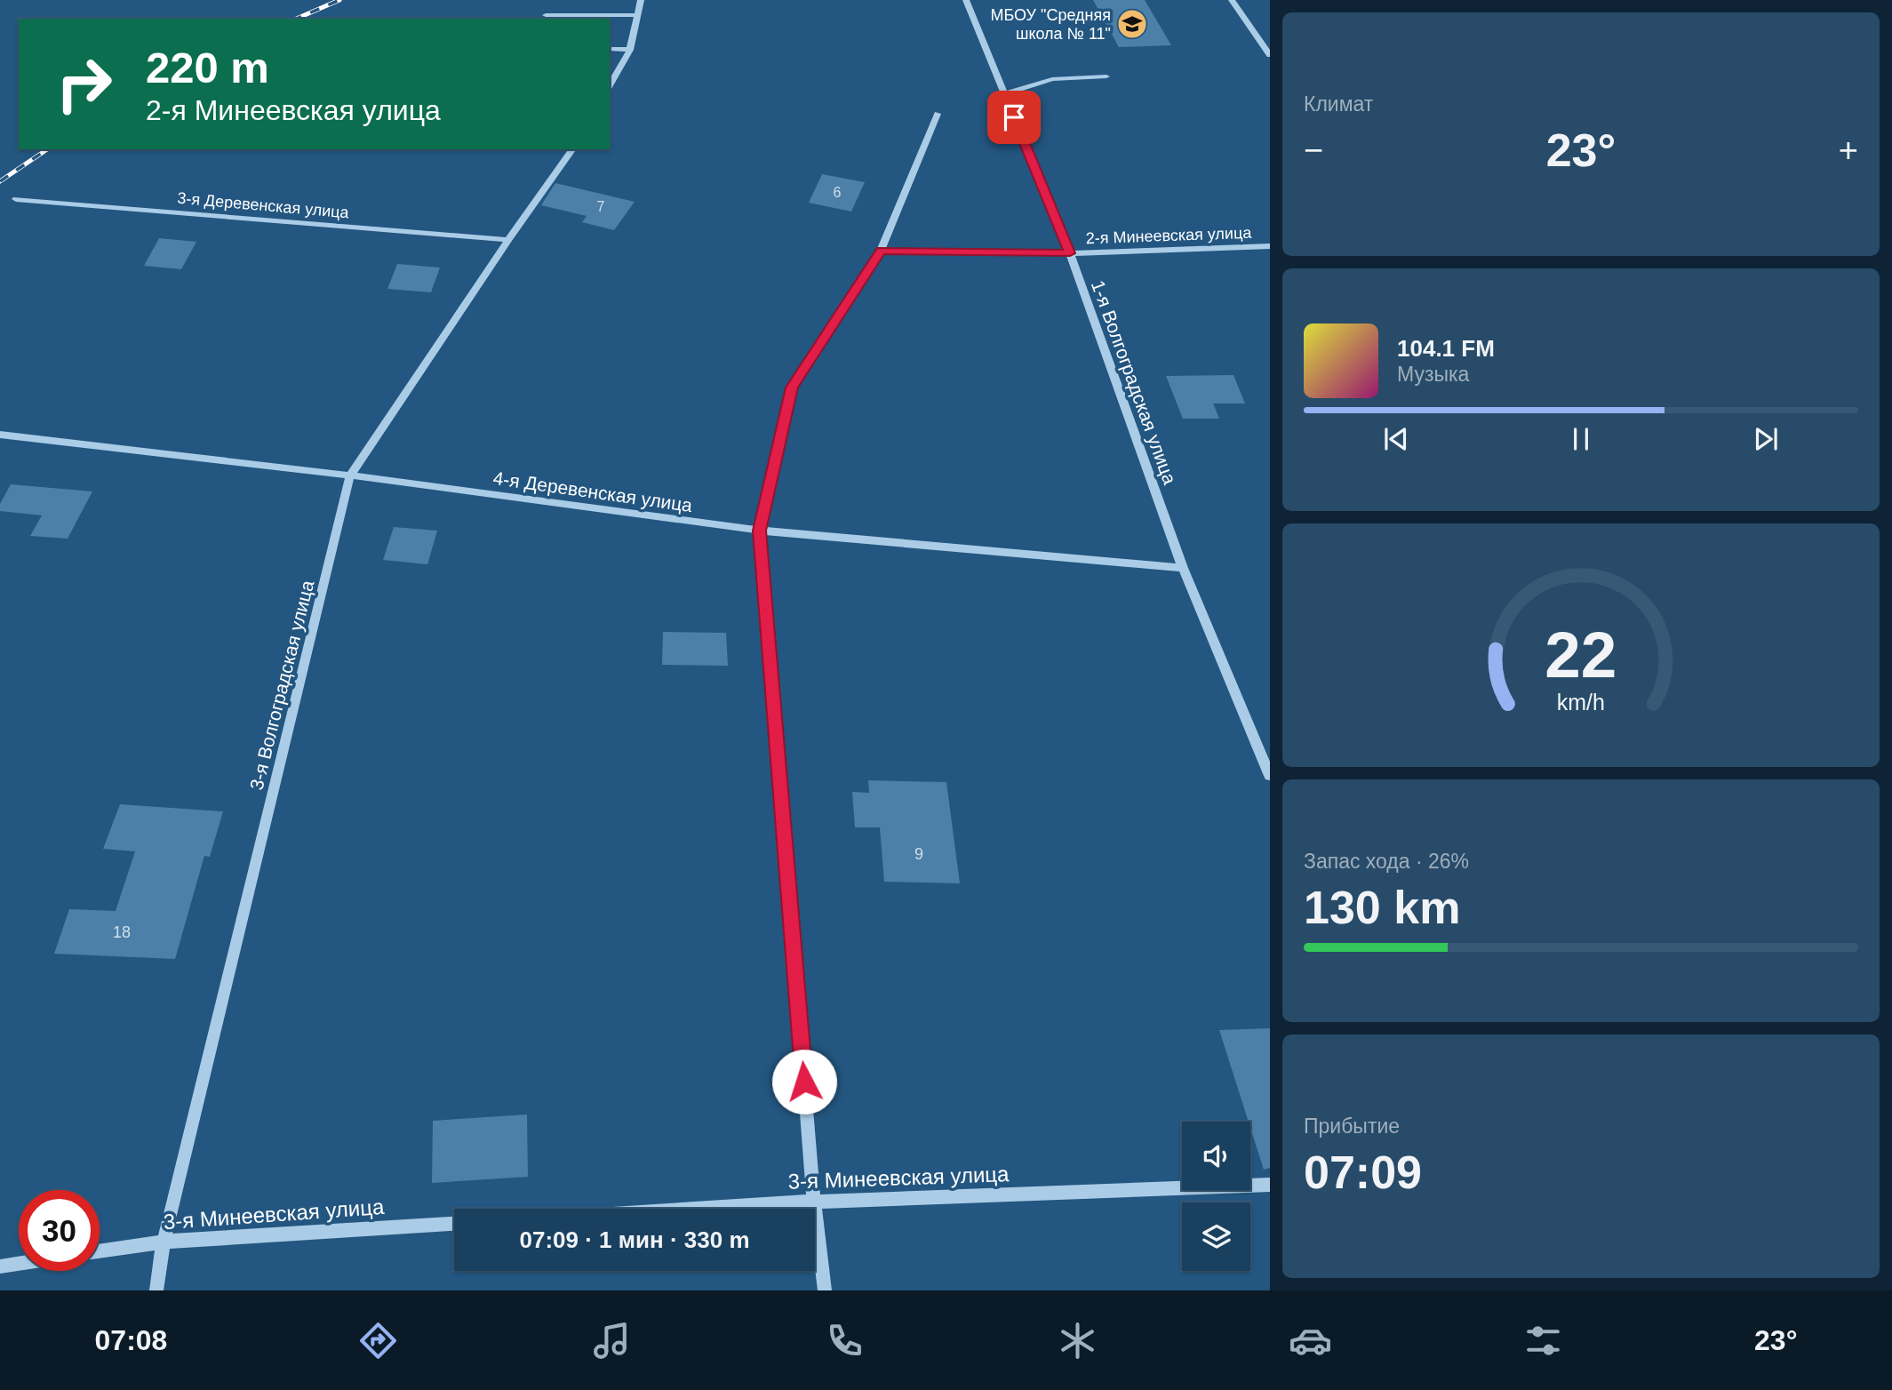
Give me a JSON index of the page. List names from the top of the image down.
{
  "streets": {
    "street": [
      "3-я Деревенская улица",
      "2-я Минеевская улица",
      "1-я Волгоградская улица",
      "4-я Деревенская улица",
      "3-я Волгоградская улица",
      "3-я Минеевская улица"
    ]
  },
  "crossings": [
    ["3-я Деревенская улица", "3-я Волгоградская улица"],
    ["2-я Минеевская улица", "1-я Волгоградская улица"],
    ["1-я Волгоградская улица", "4-я Деревенская улица"],
    ["4-я Деревенская улица", "3-я Волгоградская улица"],
    ["3-я Волгоградская улица", "3-я Минеевская улица"]
  ],
  "places": {
    "school or university": ["МБОУ \"Средняя школа № 11\""]
  },
  "house_numbers": [
    "6",
    "7",
    "9",
    "18"
  ],
  "page": {
    "tile": [
      "Климат",
      ["Запас хода · 26%", "130 km"],
      ["Прибытие", "07:09"]
    ],
    "turn": ["220 m", "2-я Минеевская улица"],
    "heat": ["−", "23°", "+"],
    "song": ["104.1 FM", "Музыка"],
    "limit": "30",
    "trip": "07:09 · 1 мин · 330 m",
    "tabs": ["07:08", "23°"],
    "gauge": ["22", "km/h"]
  }
}
